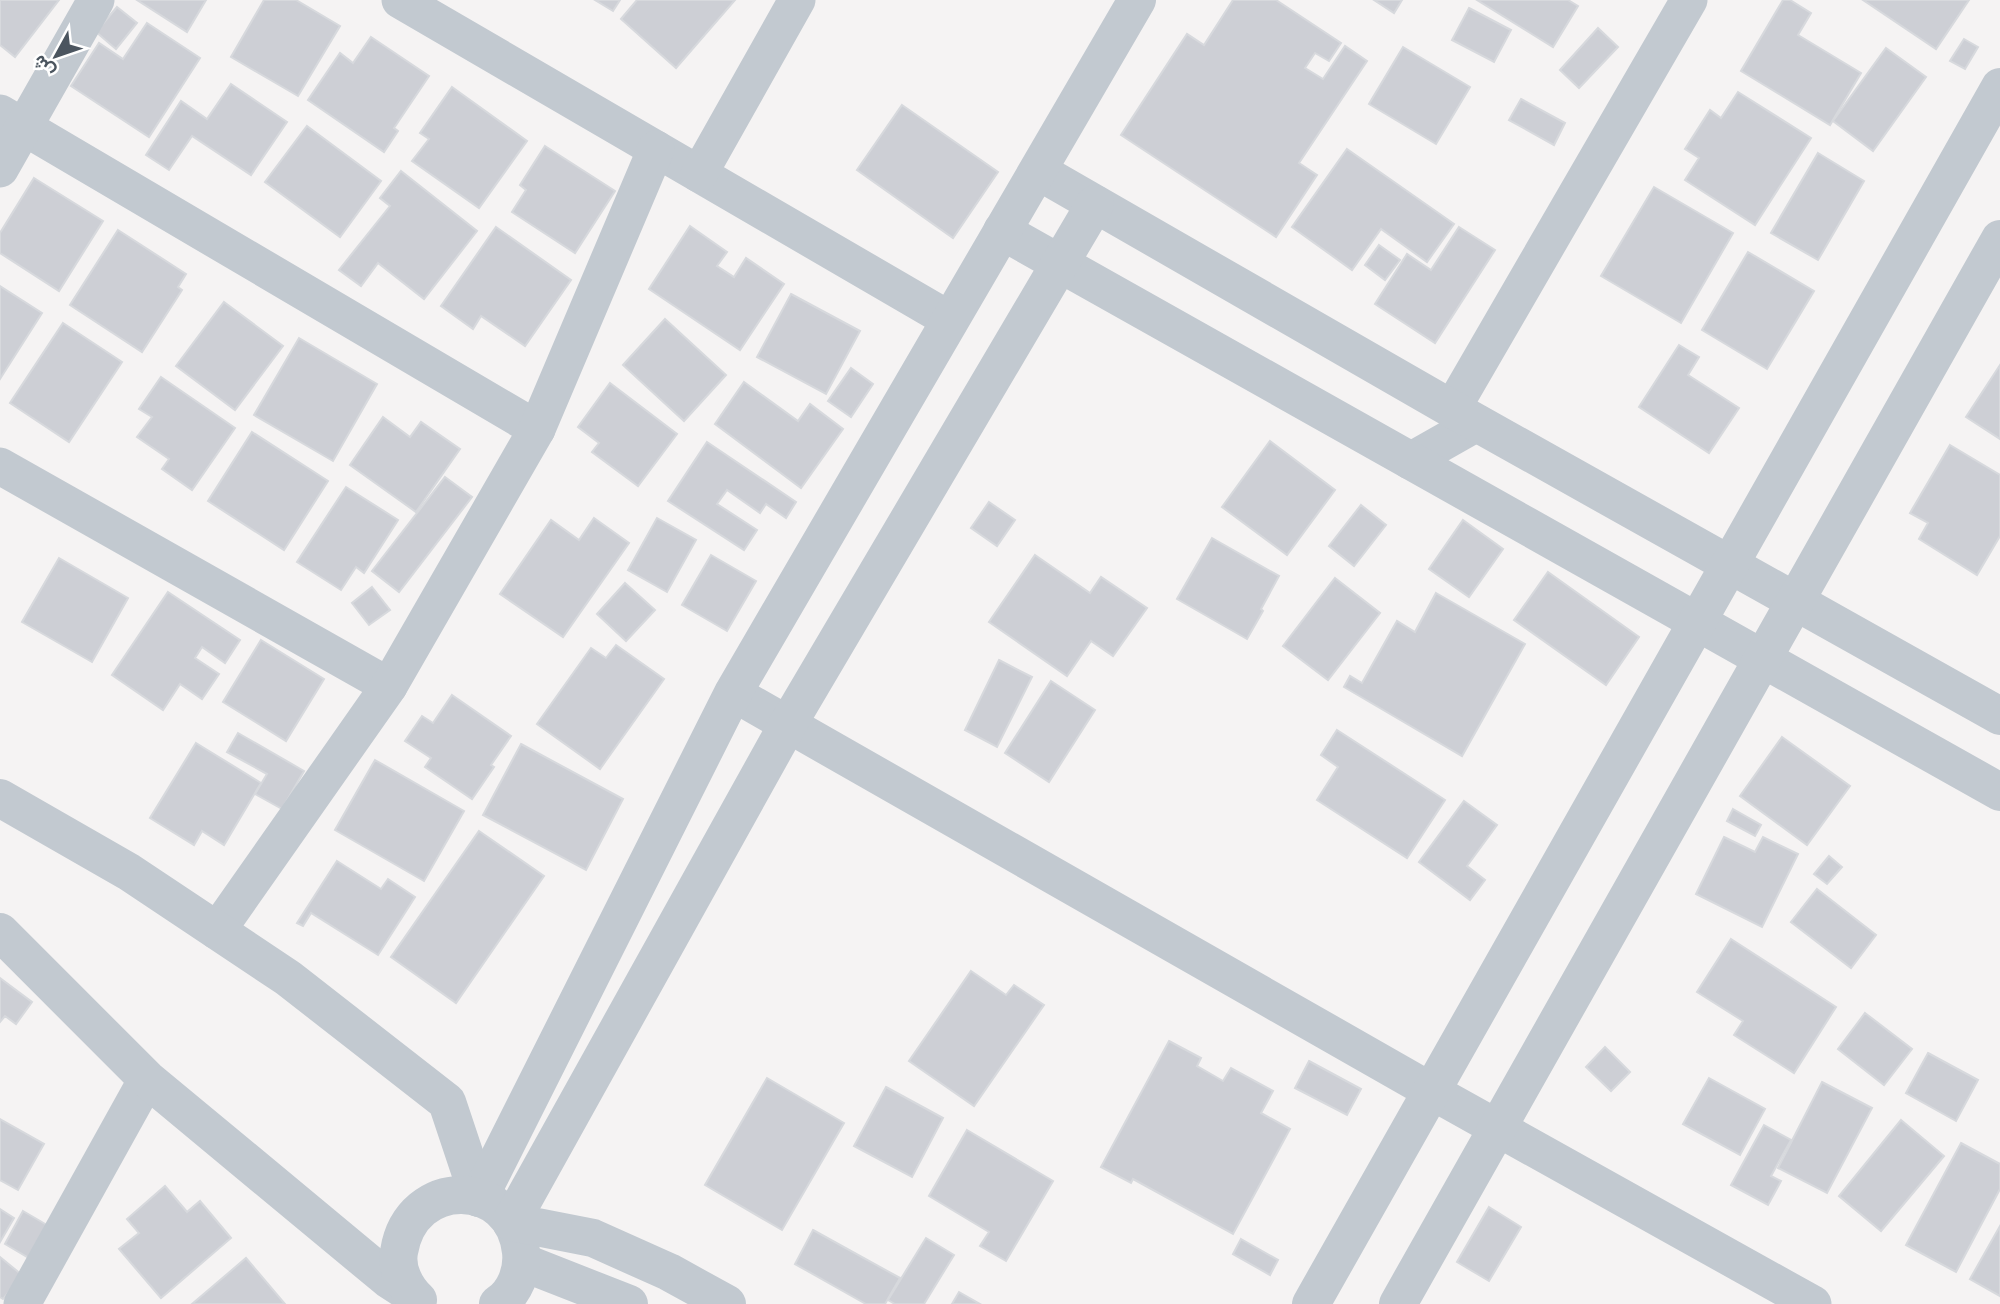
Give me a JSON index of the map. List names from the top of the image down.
{
  "north": "bottom left"
}
